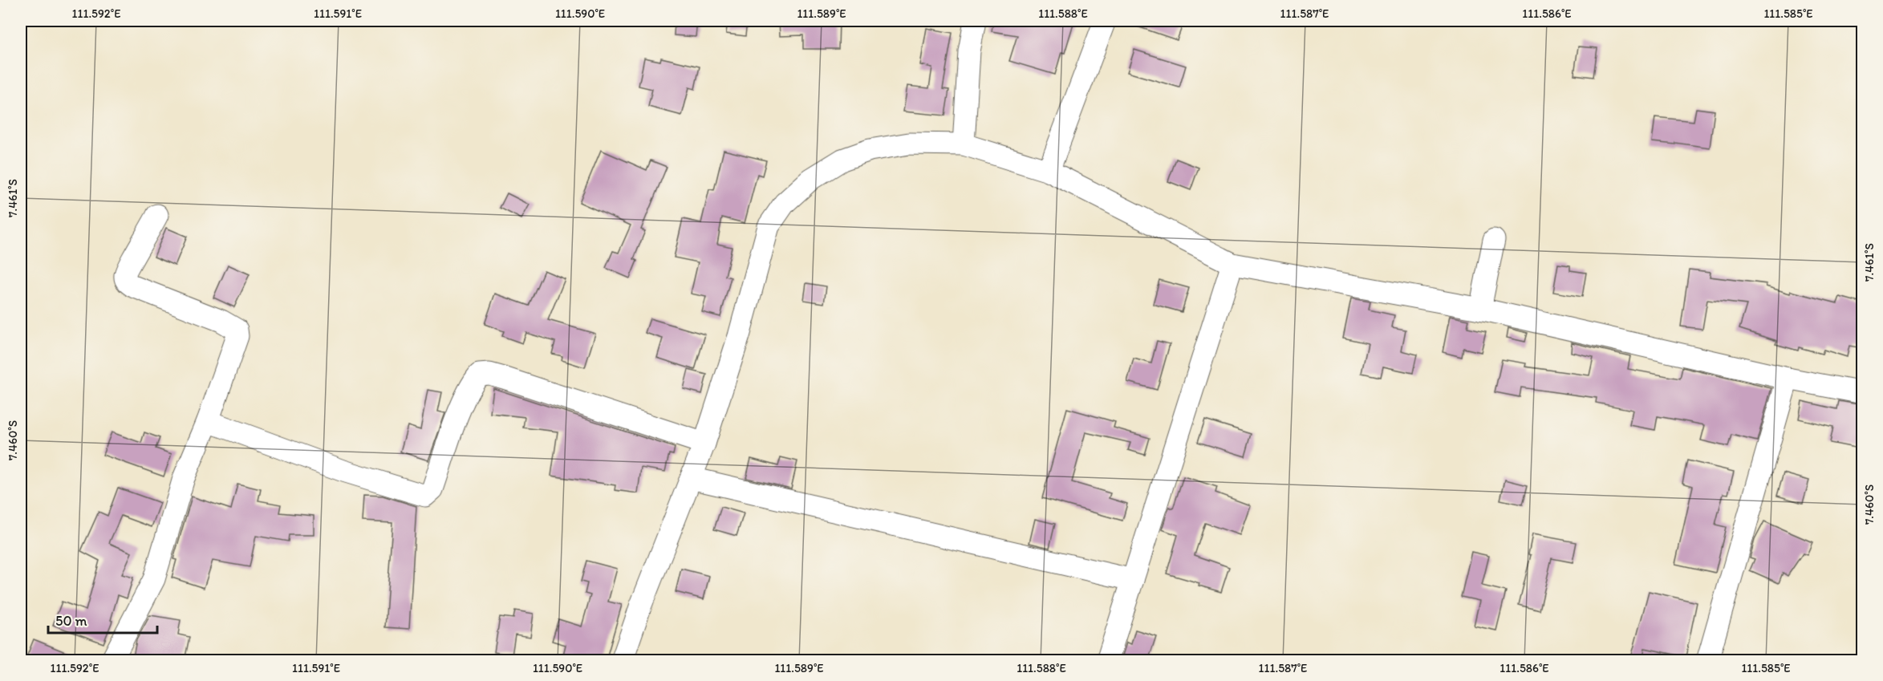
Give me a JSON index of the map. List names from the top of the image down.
{
  "scale_bar": "50 m",
  "coordinates": [
    "111.592°E",
    "111.591°E",
    "111.590°E",
    "111.589°E",
    "111.588°E",
    "111.587°E",
    "111.586°E",
    "111.585°E",
    "7.461°S",
    "7.460°S"
  ]
}
